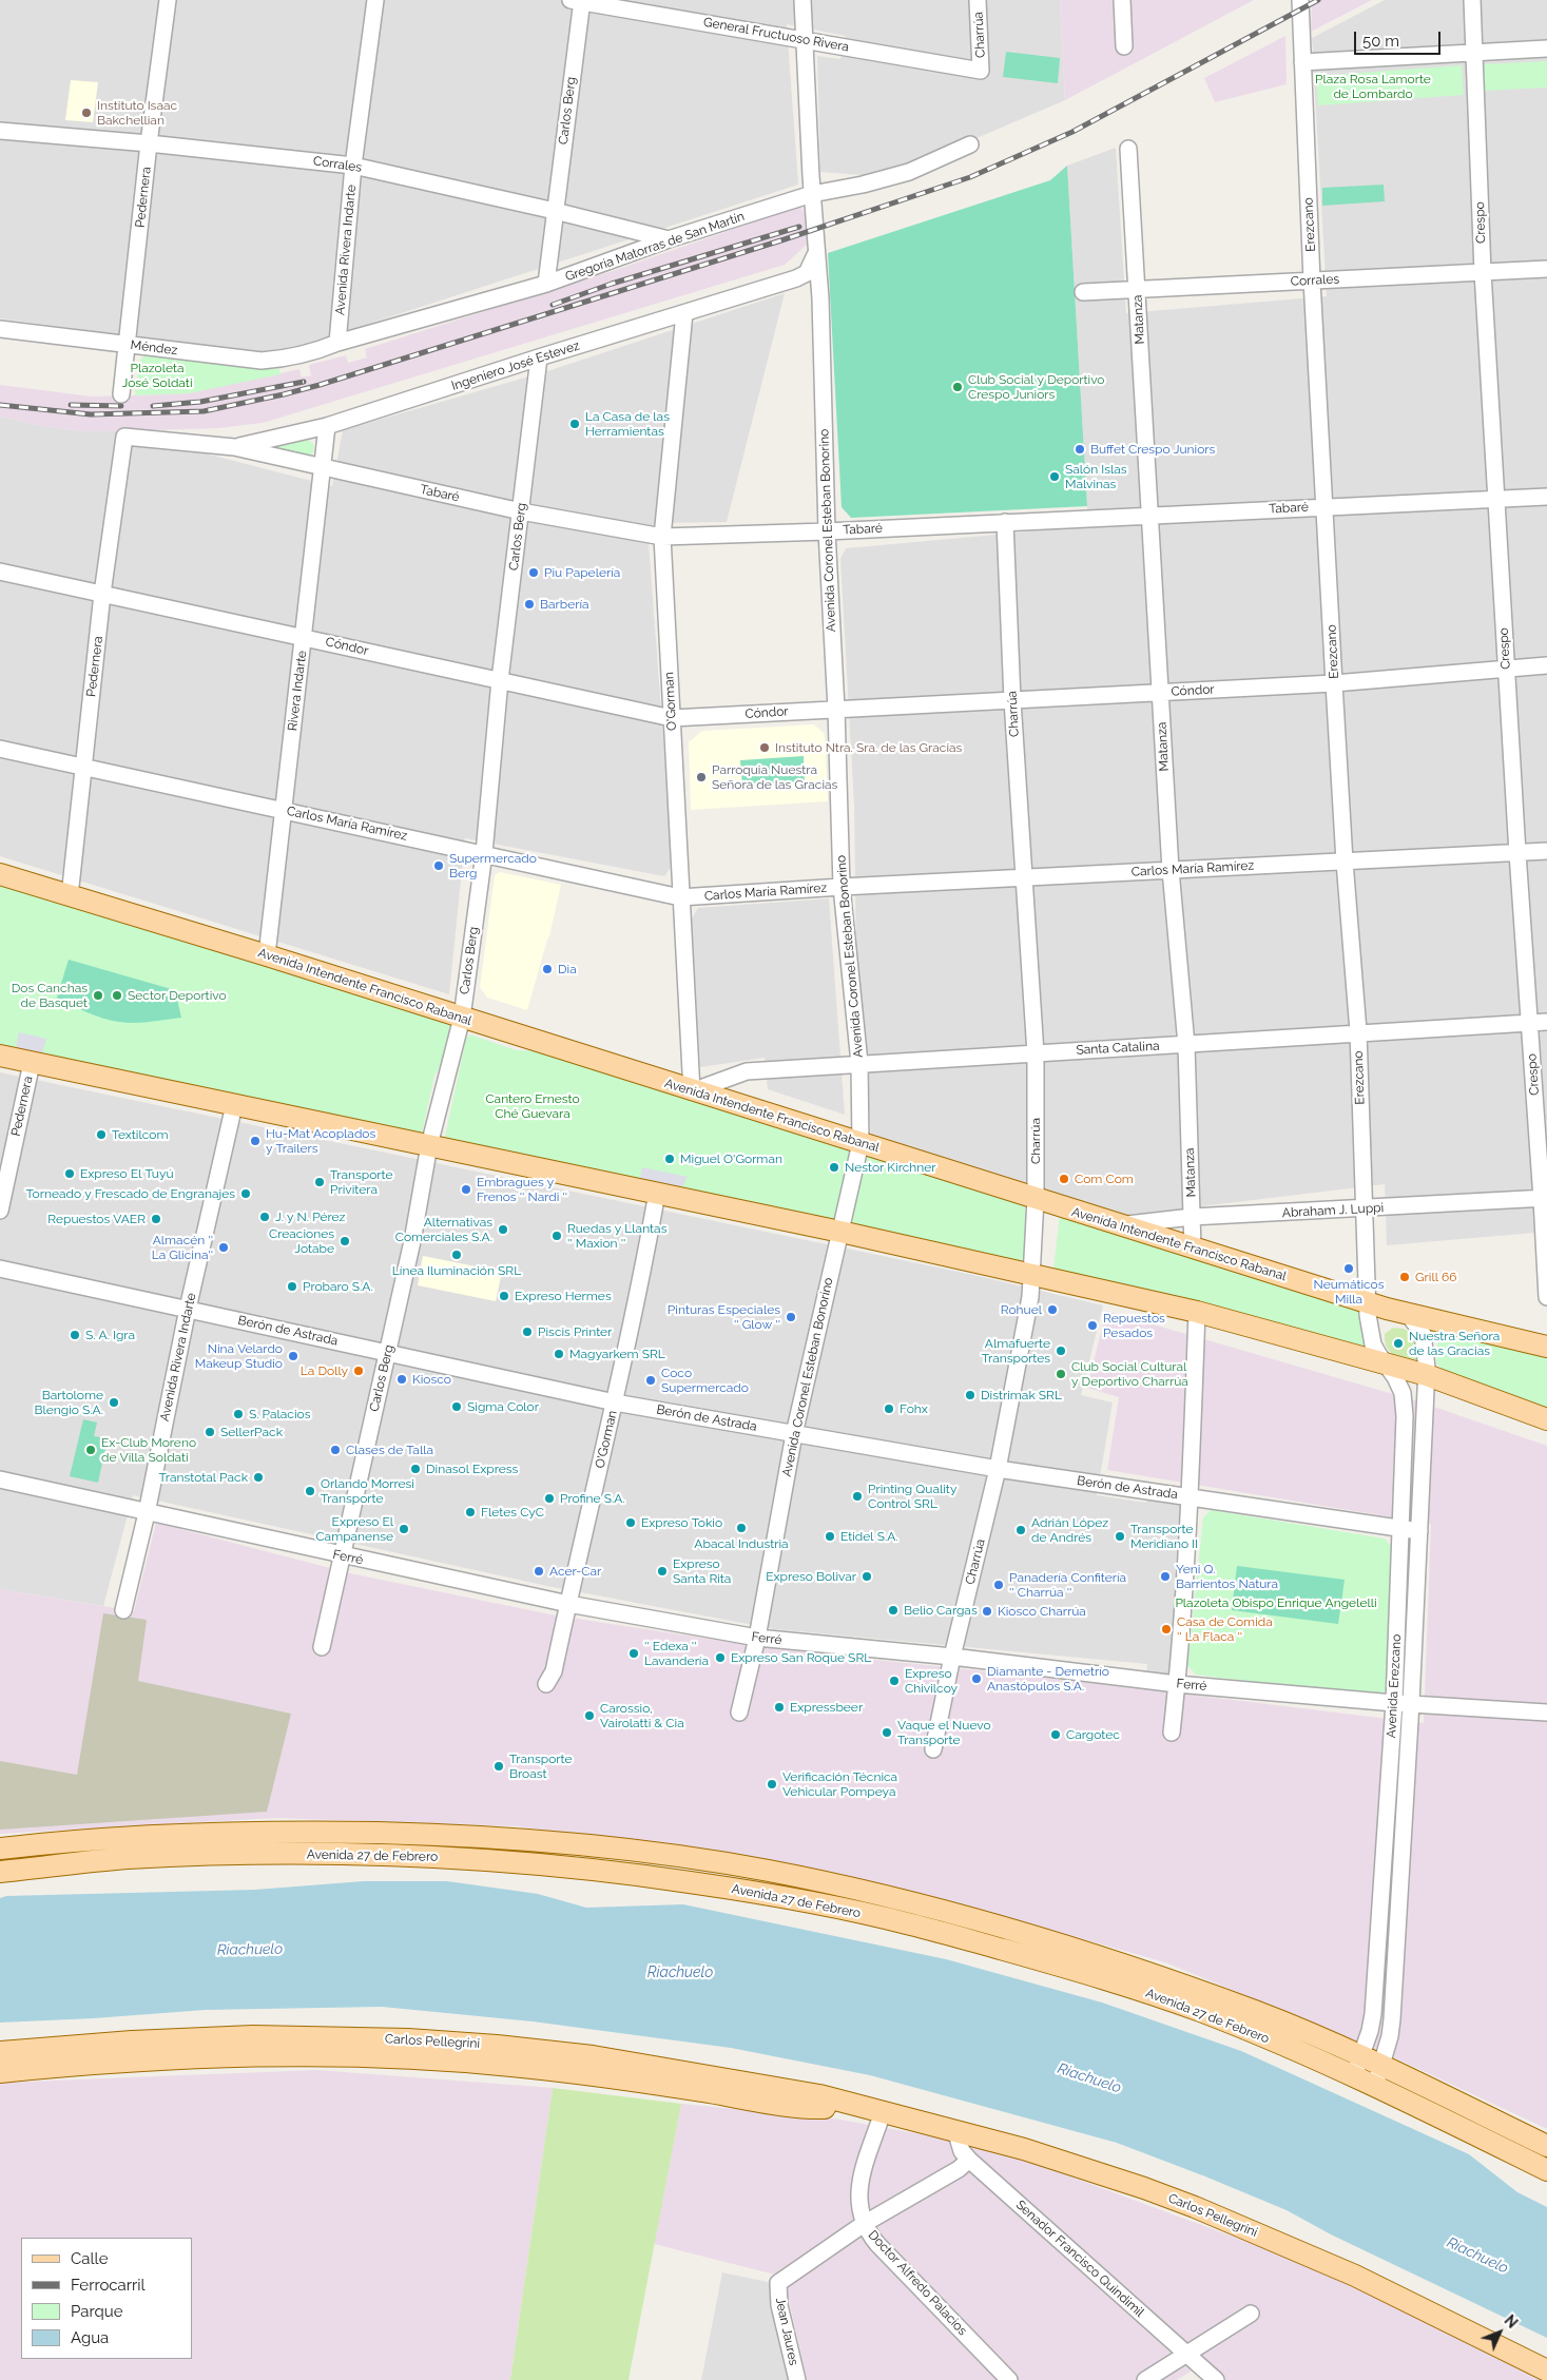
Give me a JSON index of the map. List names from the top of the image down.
{
  "streets": {
    "main road": ["Avenida Intendente Francisco Rabanal", "Avenida 27 de Febrero", "Carlos Pellegrini"],
    "street": [
      "General Fructuoso Rivera",
      "Charrúa",
      "Carlos Berg",
      "Corrales",
      "Pedernera",
      "Crespo",
      "Erezcano",
      "Gregoria Matorras de San Martín",
      "Avenida Rivera Indarte",
      "Matanza",
      "Méndez",
      "Ingeniero José Estevez",
      "Tabaré",
      "Avenida Coronel Esteban Bonorino",
      "Cóndor",
      "Rivera Indarte",
      "O'Gorman",
      "Carlos María Ramírez",
      "Santa Catalina",
      "Abraham J. Luppi",
      "Berón de Astrada",
      "Ferré",
      "Avenida Erezcano",
      "Senador Francisco Quindimil",
      "Doctor Alfredo Palacios",
      "Jean Jaures"
    ]
  },
  "crossings": [
    ["General Fructuoso Rivera", "Charrúa"],
    ["General Fructuoso Rivera", "Carlos Berg"],
    ["General Fructuoso Rivera", "Avenida Coronel Esteban Bonorino"],
    ["Charrúa", "Tabaré"],
    ["Charrúa", "Cóndor"],
    ["Charrúa", "Carlos María Ramírez"],
    ["Charrúa", "Avenida Intendente Francisco Rabanal"],
    ["Charrúa", "Santa Catalina"],
    ["Charrúa", "Berón de Astrada"],
    ["Charrúa", "Ferré"],
    ["Carlos Berg", "Corrales"],
    ["Carlos Berg", "Gregoria Matorras de San Martín"],
    ["Carlos Berg", "Ingeniero José Estevez"],
    ["Carlos Berg", "Tabaré"],
    ["Carlos Berg", "Cóndor"],
    ["Carlos Berg", "Carlos María Ramírez"],
    ["Carlos Berg", "Avenida Intendente Francisco Rabanal"],
    ["Carlos Berg", "Berón de Astrada"],
    ["Carlos Berg", "Ferré"],
    ["Corrales", "Pedernera"],
    ["Corrales", "Crespo"],
    ["Corrales", "Erezcano"],
    ["Corrales", "Gregoria Matorras de San Martín"],
    ["Corrales", "Avenida Rivera Indarte"],
    ["Corrales", "Matanza"],
    ["Pedernera", "Méndez"],
    ["Pedernera", "Tabaré"],
    ["Pedernera", "Cóndor"],
    ["Pedernera", "Carlos María Ramírez"],
    ["Pedernera", "Avenida Intendente Francisco Rabanal"],
    ["Crespo", "Tabaré"],
    ["Crespo", "Cóndor"],
    ["Crespo", "Carlos María Ramírez"],
    ["Crespo", "Santa Catalina"],
    ["Crespo", "Abraham J. Luppi"],
    ["Erezcano", "Tabaré"],
    ["Erezcano", "Cóndor"],
    ["Erezcano", "Carlos María Ramírez"],
    ["Erezcano", "Avenida Intendente Francisco Rabanal"],
    ["Erezcano", "Santa Catalina"],
    ["Erezcano", "Abraham J. Luppi"],
    ["Erezcano", "Avenida Erezcano"],
    ["Gregoria Matorras de San Martín", "Avenida Rivera Indarte"],
    ["Gregoria Matorras de San Martín", "Méndez"],
    ["Gregoria Matorras de San Martín", "Avenida Coronel Esteban Bonorino"],
    ["Avenida Rivera Indarte", "Méndez"],
    ["Avenida Rivera Indarte", "Berón de Astrada"],
    ["Avenida Rivera Indarte", "Ferré"],
    ["Matanza", "Tabaré"],
    ["Matanza", "Cóndor"],
    ["Matanza", "Carlos María Ramírez"],
    ["Matanza", "Avenida Intendente Francisco Rabanal"],
    ["Matanza", "Santa Catalina"],
    ["Matanza", "Abraham J. Luppi"],
    ["Ingeniero José Estevez", "Tabaré"],
    ["Ingeniero José Estevez", "Avenida Coronel Esteban Bonorino"],
    ["Ingeniero José Estevez", "Rivera Indarte"],
    ["Ingeniero José Estevez", "O'Gorman"],
    ["Tabaré", "Avenida Coronel Esteban Bonorino"],
    ["Tabaré", "Rivera Indarte"],
    ["Tabaré", "O'Gorman"],
    ["Avenida Coronel Esteban Bonorino", "Cóndor"],
    ["Avenida Coronel Esteban Bonorino", "Carlos María Ramírez"],
    ["Avenida Coronel Esteban Bonorino", "Avenida Intendente Francisco Rabanal"],
    ["Avenida Coronel Esteban Bonorino", "Santa Catalina"],
    ["Avenida Coronel Esteban Bonorino", "Berón de Astrada"],
    ["Avenida Coronel Esteban Bonorino", "Ferré"],
    ["Cóndor", "Rivera Indarte"],
    ["Cóndor", "O'Gorman"],
    ["Rivera Indarte", "Carlos María Ramírez"],
    ["Rivera Indarte", "Avenida Intendente Francisco Rabanal"],
    ["O'Gorman", "Carlos María Ramírez"],
    ["O'Gorman", "Avenida Intendente Francisco Rabanal"],
    ["O'Gorman", "Santa Catalina"],
    ["O'Gorman", "Berón de Astrada"],
    ["O'Gorman", "Ferré"],
    ["Avenida Intendente Francisco Rabanal", "Santa Catalina"],
    ["Avenida Intendente Francisco Rabanal", "Abraham J. Luppi"],
    ["Avenida Intendente Francisco Rabanal", "Avenida Erezcano"],
    ["Berón de Astrada", "Avenida Erezcano"],
    ["Ferré", "Avenida Erezcano"],
    ["Avenida Erezcano", "Avenida 27 de Febrero"],
    ["Carlos Pellegrini", "Senador Francisco Quindimil"],
    ["Carlos Pellegrini", "Doctor Alfredo Palacios"],
    ["Doctor Alfredo Palacios", "Jean Jaures"]
  ],
  "water": ["Riachuelo"],
  "parks": [
    "Plaza Rosa Lamorte de Lombardo",
    "Plazoleta José Soldati",
    "Cantero Ernesto Ché Guevara",
    "Plazoleta Obispo Enrique Angelelli"
  ],
  "places": [
    "Instituto Isaac Bakchellian",
    "Club Social y Deportivo Crespo Juniors",
    "La Casa de las Herramientas",
    "Buffet Crespo Juniors",
    "Salón Islas Malvinas",
    "Piu Papelería",
    "Barbería",
    "Instituto Ntra. Sra. de las Gracias",
    "Parroquia Nuestra Señora de las Gracias",
    "Supermercado Berg",
    "Dia",
    "Dos Canchas de Basquet",
    "Sector Deportivo",
    "Textilcom",
    "Hu-Mat Acoplados y Trailers",
    "Miguel O'Gorman",
    "Nestor Kirchner",
    "Expreso El Tuyú",
    "Com Com",
    "Transporte Privitera",
    "Embragues y Frenos '' Nardi ''",
    "Torneado y Frescado de Engranajes",
    "J. y N. Pérez",
    "Repuestos VAER",
    "Alternativas Comerciales S.A.",
    "Ruedas y Llantas '' Maxion ''",
    "Creaciones Jotabe",
    "Almacén '' La Glicina''",
    "Línea Iluminación SRL",
    "Neumáticos Milla",
    "Grill 66",
    "Probaro S.A.",
    "Expreso Hermes",
    "Rohuel",
    "Pinturas Especiales '' Glow ''",
    "Repuestos Pesados",
    "Piscis Printer",
    "S. A. Igra",
    "Nuestra Señora de las Gracias",
    "Almafuerte Transportes",
    "Magyarkem SRL",
    "Nina Velardo Makeup Studio",
    "La Dolly",
    "Club Social Cultural y Deportivo Charrúa",
    "Kiosco",
    "Coco Supermercado",
    "Distrimak SRL",
    "Bartolome Blengio S.A.",
    "Sigma Color",
    "Fohx",
    "S. Palacios",
    "SellerPack",
    "Ex-Club Moreno de Villa Soldati",
    "Clases de Talla",
    "Dinasol Express",
    "Transtotal Pack",
    "Orlando Morresi Transporte",
    "Printing Quality Control SRL",
    "Profine S.A.",
    "Fletes CyC",
    "Expreso Tokio",
    "Abacal Industria",
    "Expreso El Campanense",
    "Adrián López de Andrés",
    "Etidel S.A.",
    "Transporte Meridiano II",
    "Acer-Car",
    "Expreso Santa Rita",
    "Expreso Bolivar",
    "Yeni Q. Barrientos Natura",
    "Panadería Confitería '' Charrúa ''",
    "Belio Cargas",
    "Kiosco Charrúa",
    "Casa de Comida '' La Flaca ''",
    "'' Edexa '' Lavandería",
    "Expreso San Roque SRL",
    "Diamante - Demetrío Anastópulos S.A.",
    "Expreso Chivilcoy",
    "Expressbeer",
    "Carossio, Vairolatti & Cia",
    "Vaque el Nuevo Transporte",
    "Cargotec",
    "Transporte Broast",
    "Verificación Técnica Vehicular Pompeya"
  ],
  "legend": [
    "Calle",
    "Ferrocarril",
    "Parque",
    "Agua"
  ],
  "scale_bar": "50 m",
  "north": "top right"
}
